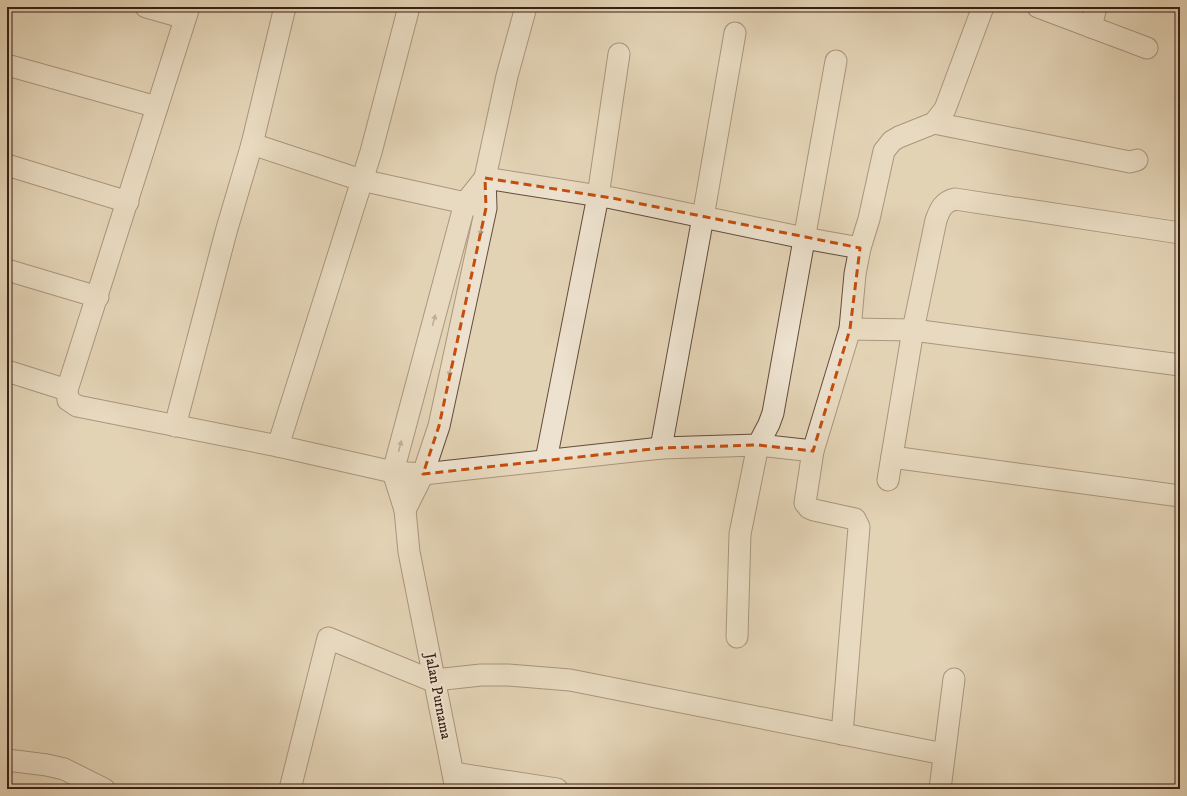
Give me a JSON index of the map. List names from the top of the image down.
{
  "streets": {
    "street": ["Jalan Purnama"]
  }
}
